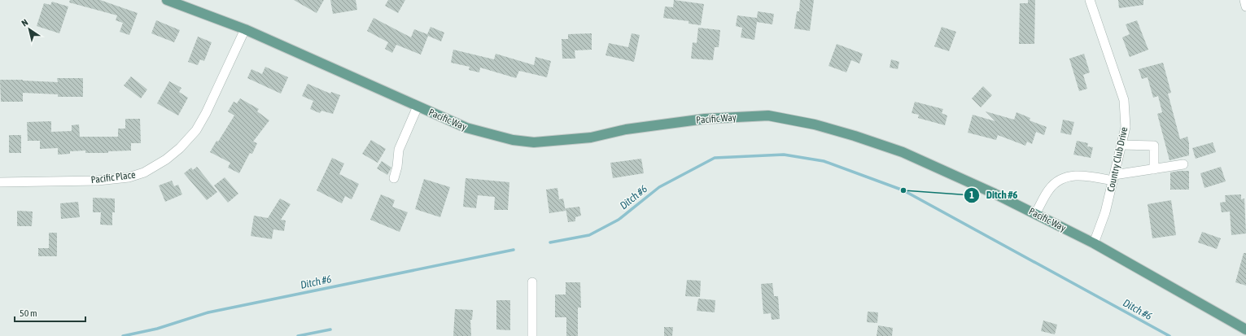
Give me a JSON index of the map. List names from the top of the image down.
{
  "streets": {
    "main road": ["Pacific Way"],
    "street": ["Country Club Drive", "Pacific Place"]
  },
  "crossings": [
    ["Pacific Way", "Country Club Drive"],
    ["Pacific Way", "Pacific Place"]
  ],
  "water": ["Ditch #6"],
  "places": ["Ditch #6"],
  "scale_bar": "50 m",
  "north": "top left"
}
